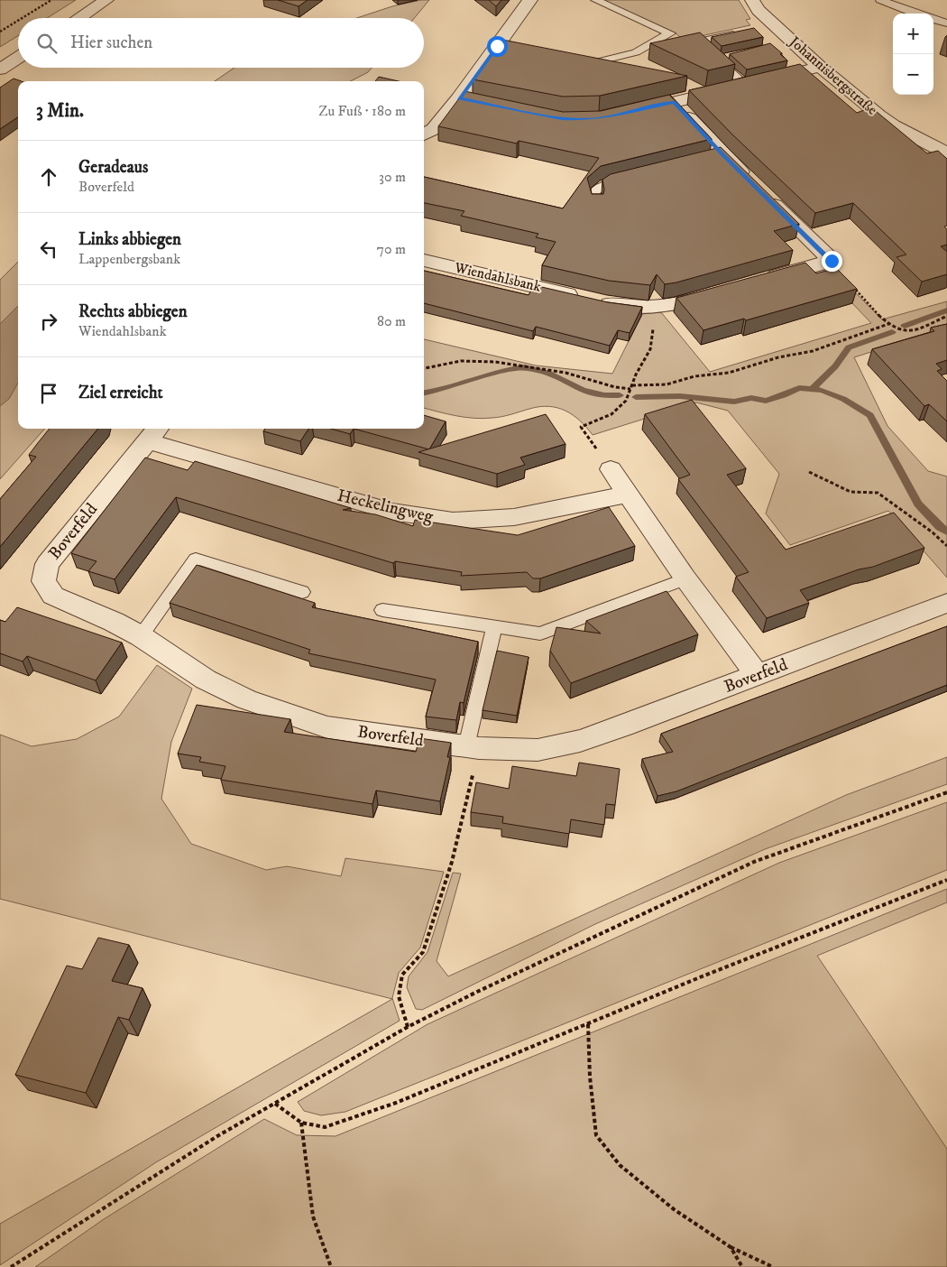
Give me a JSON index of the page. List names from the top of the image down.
{
  "streets": {
    "street": [
      "Johannisbergstraße",
      "Wiendahlsbank",
      "Heckelingweg",
      "Boverfeld"
    ]
  },
  "crossings": [
    ["Heckelingweg", "Boverfeld"]
  ],
  "page": {
    "map_buttons": ["+", "−"],
    "search": "Hier suchen",
    "heading": ["3 Min.", "Zu Fuß · 180 m"],
    "list": [
      ["Geradeaus", "Boverfeld", "30 m"],
      ["Links abbiegen", "Lappenbergsbank", "70 m"],
      ["Rechts abbiegen", "Wiendahlsbank", "80 m"],
      "Ziel erreicht"
    ]
  }
}
